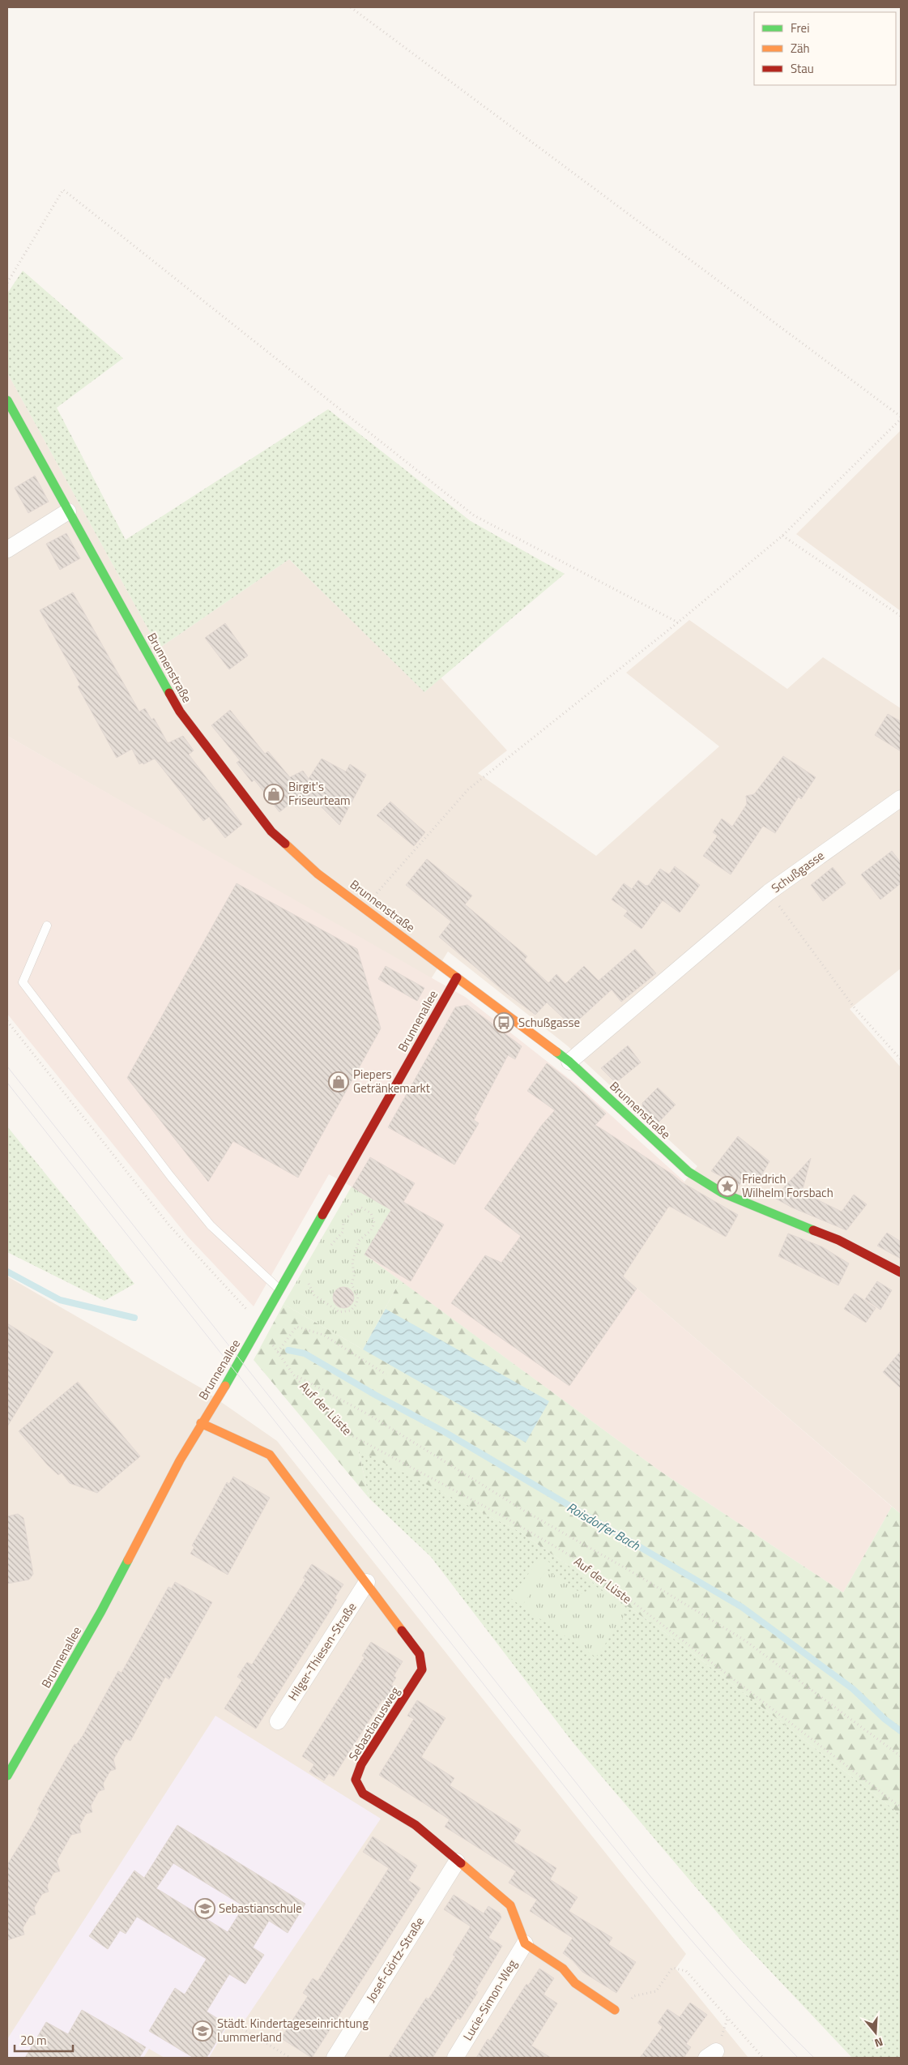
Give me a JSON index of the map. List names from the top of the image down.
{
  "streets": {
    "street": [
      "Brunnenstraße",
      "Schußgasse",
      "Brunnenallee",
      "Hilger-Thiesen-Straße",
      "Sebastianusweg",
      "Josef-Görtz-Straße",
      "Lucie-Simon-Weg"
    ],
    "path": ["Auf der Lüste"]
  },
  "crossings": [
    ["Brunnenstraße", "Schußgasse"],
    ["Brunnenstraße", "Brunnenallee"],
    ["Brunnenallee", "Auf der Lüste"],
    ["Brunnenallee", "Sebastianusweg"],
    ["Hilger-Thiesen-Straße", "Sebastianusweg"],
    ["Sebastianusweg", "Josef-Görtz-Straße"],
    ["Sebastianusweg", "Lucie-Simon-Weg"]
  ],
  "water": ["Roisdorfer Bach"],
  "places": {
    "shop": ["Birgit's Friseurteam", "Piepers Getränkemarkt"],
    "bus stop": ["Schußgasse"],
    "place": ["Friedrich Wilhelm Forsbach"],
    "school or university": ["Sebastianschule", "Städt. Kindertageseinrichtung Lummerland"]
  },
  "legend": ["Frei", "Zäh", "Stau"],
  "scale_bar": "20 m",
  "north": "bottom"
}
